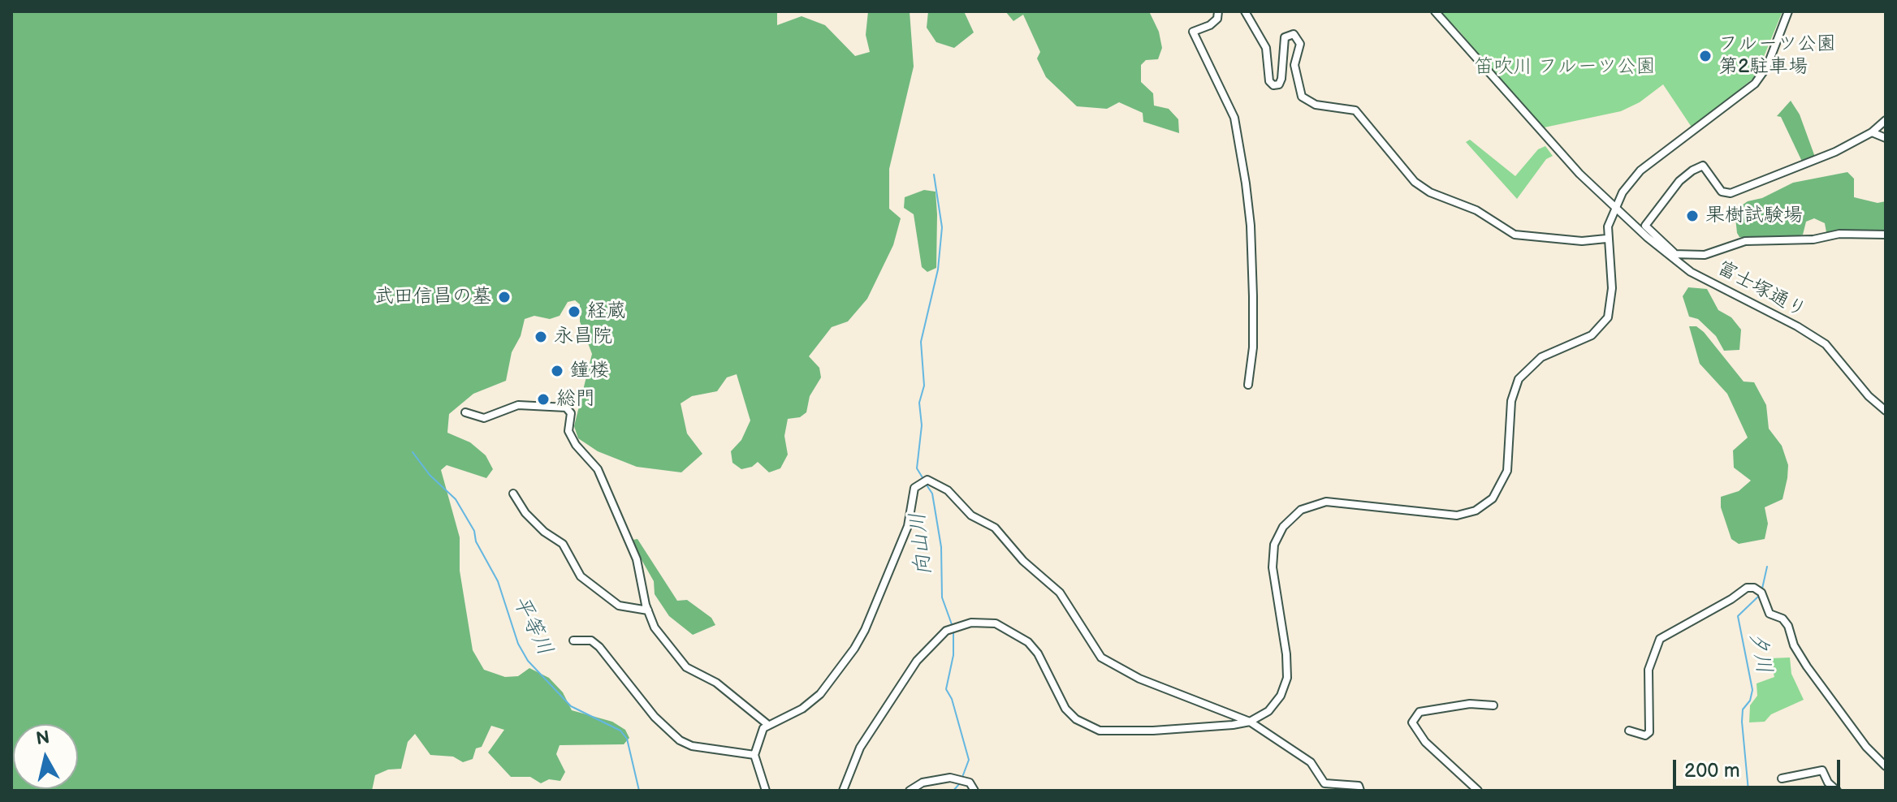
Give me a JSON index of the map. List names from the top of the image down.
{
  "streets": {
    "street": ["富士塚通り"]
  },
  "water": ["向山川", "平等川", "夕川"],
  "parks": ["笛吹川 フルーツ公園"],
  "places": [
    "フルーツ公園 第2駐車場",
    "果樹試験場",
    "武田信昌の墓",
    "経蔵",
    "永昌院",
    "鐘楼",
    "総門"
  ],
  "scale_bar": "200 m",
  "north": "top"
}
